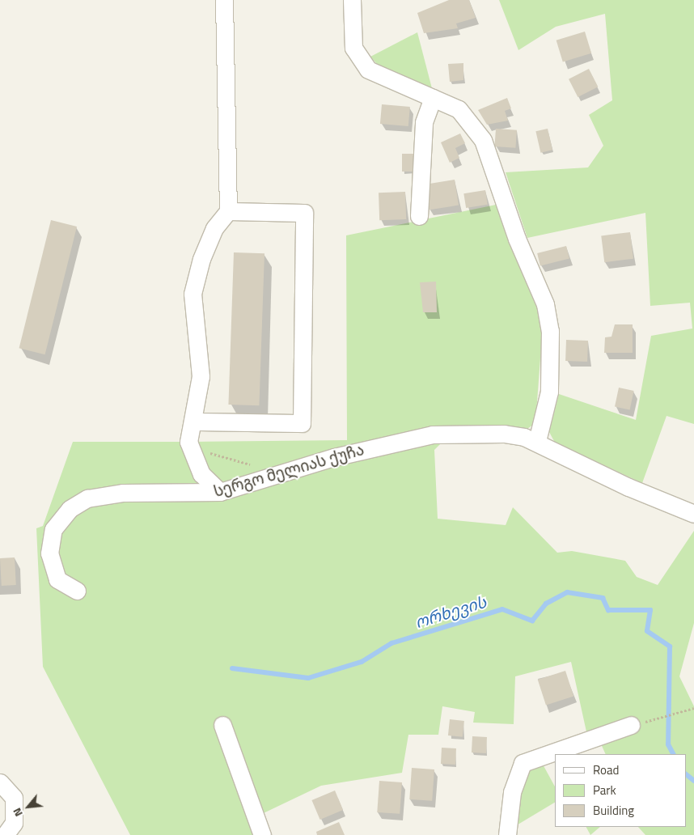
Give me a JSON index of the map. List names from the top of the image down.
{
  "streets": {
    "street": ["სერგო მელიას ქუჩა"]
  },
  "water": ["ორხევის"],
  "legend": ["Road", "Park", "Building"],
  "north": "bottom left"
}
